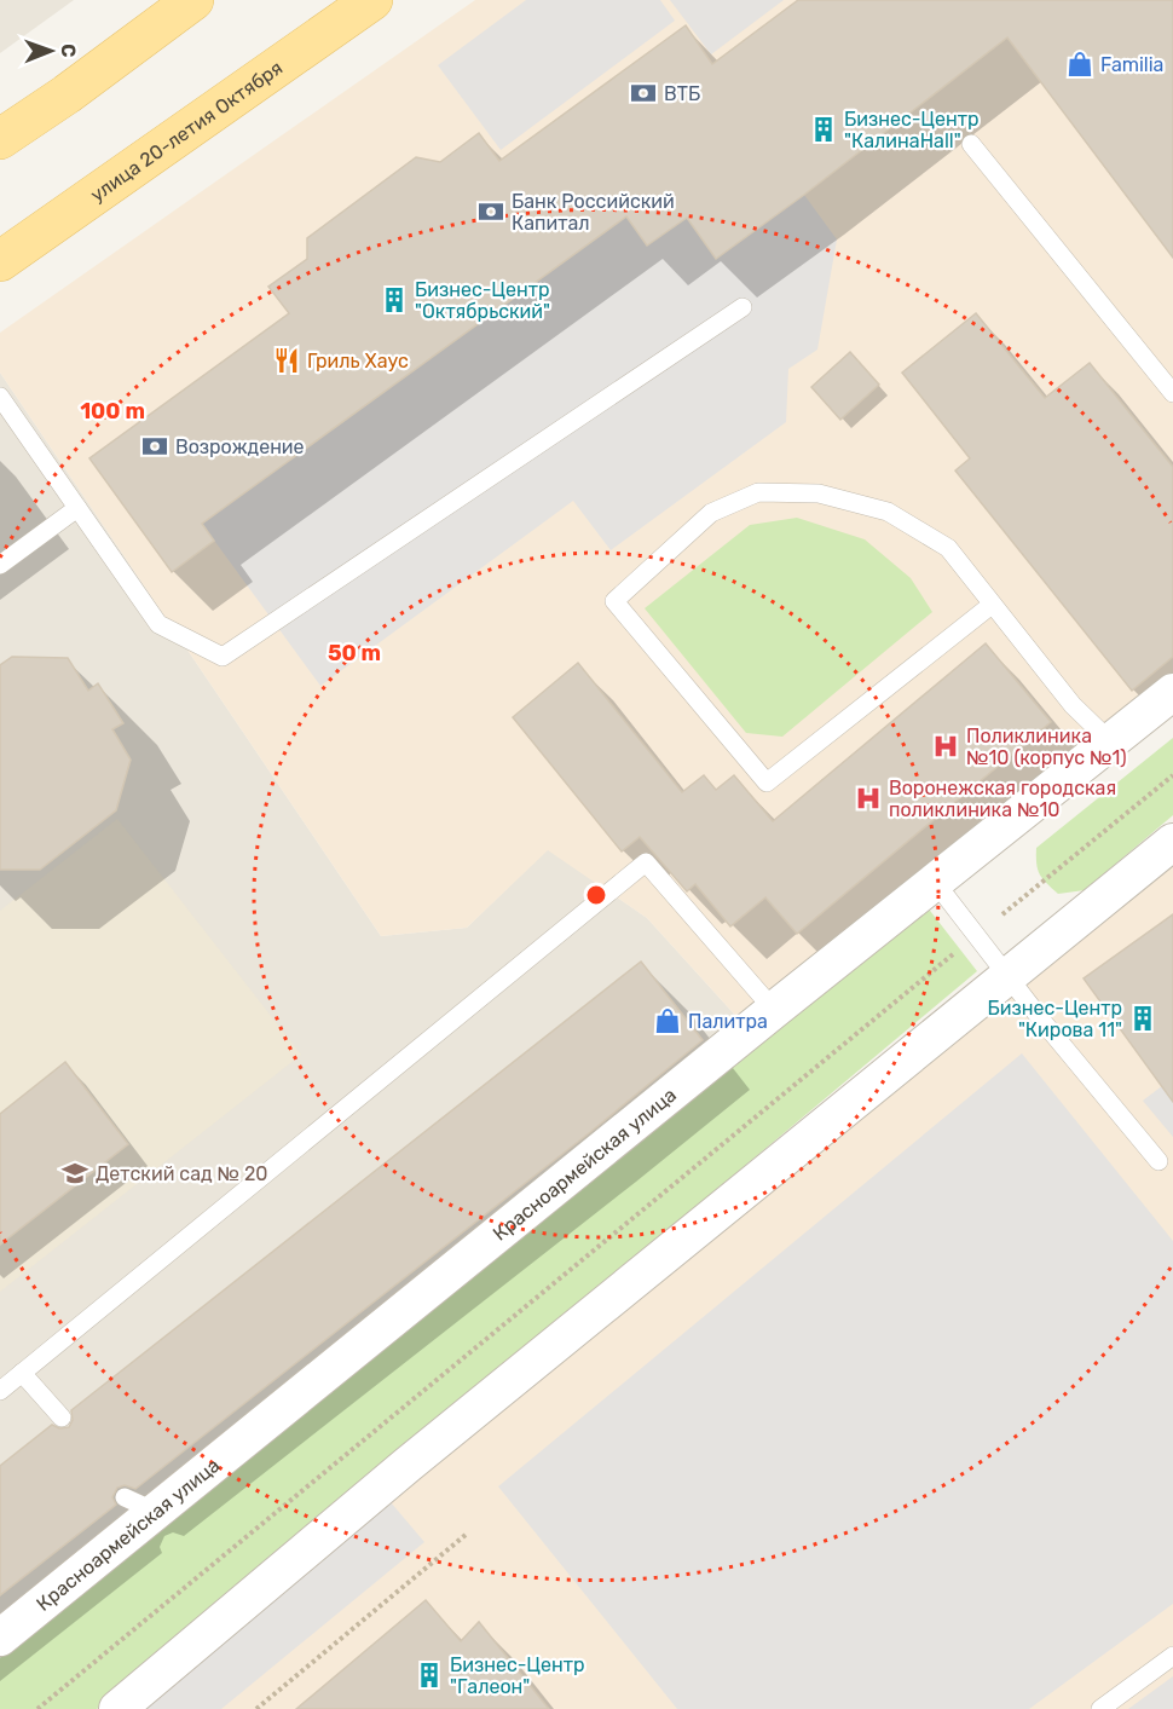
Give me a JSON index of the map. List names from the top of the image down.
{
  "streets": {
    "main road": ["улица 20-летия Октября"],
    "street": ["Красноармейская улица"]
  },
  "places": {
    "shop": ["Familia", "Палитра"],
    "bank": ["ВТБ", "Банк Российский Капитал", "Возрождение"],
    "building": [
      "Бизнес-Центр \"КалинаHall\"",
      "Бизнес-Центр \"Октябрьский\"",
      "Бизнес-Центр \"Кирова 11\"",
      "Бизнес-Центр \"Галеон\""
    ],
    "restaurant": ["Гриль Хаус"],
    "hospital": ["Поликлиника №10 (корпус №1)", "Воронежская городская поликлиника №10"],
    "school or university": ["Детский сад № 20"]
  },
  "north": "right",
  "rings": ["100 m", "50 m"]
}
